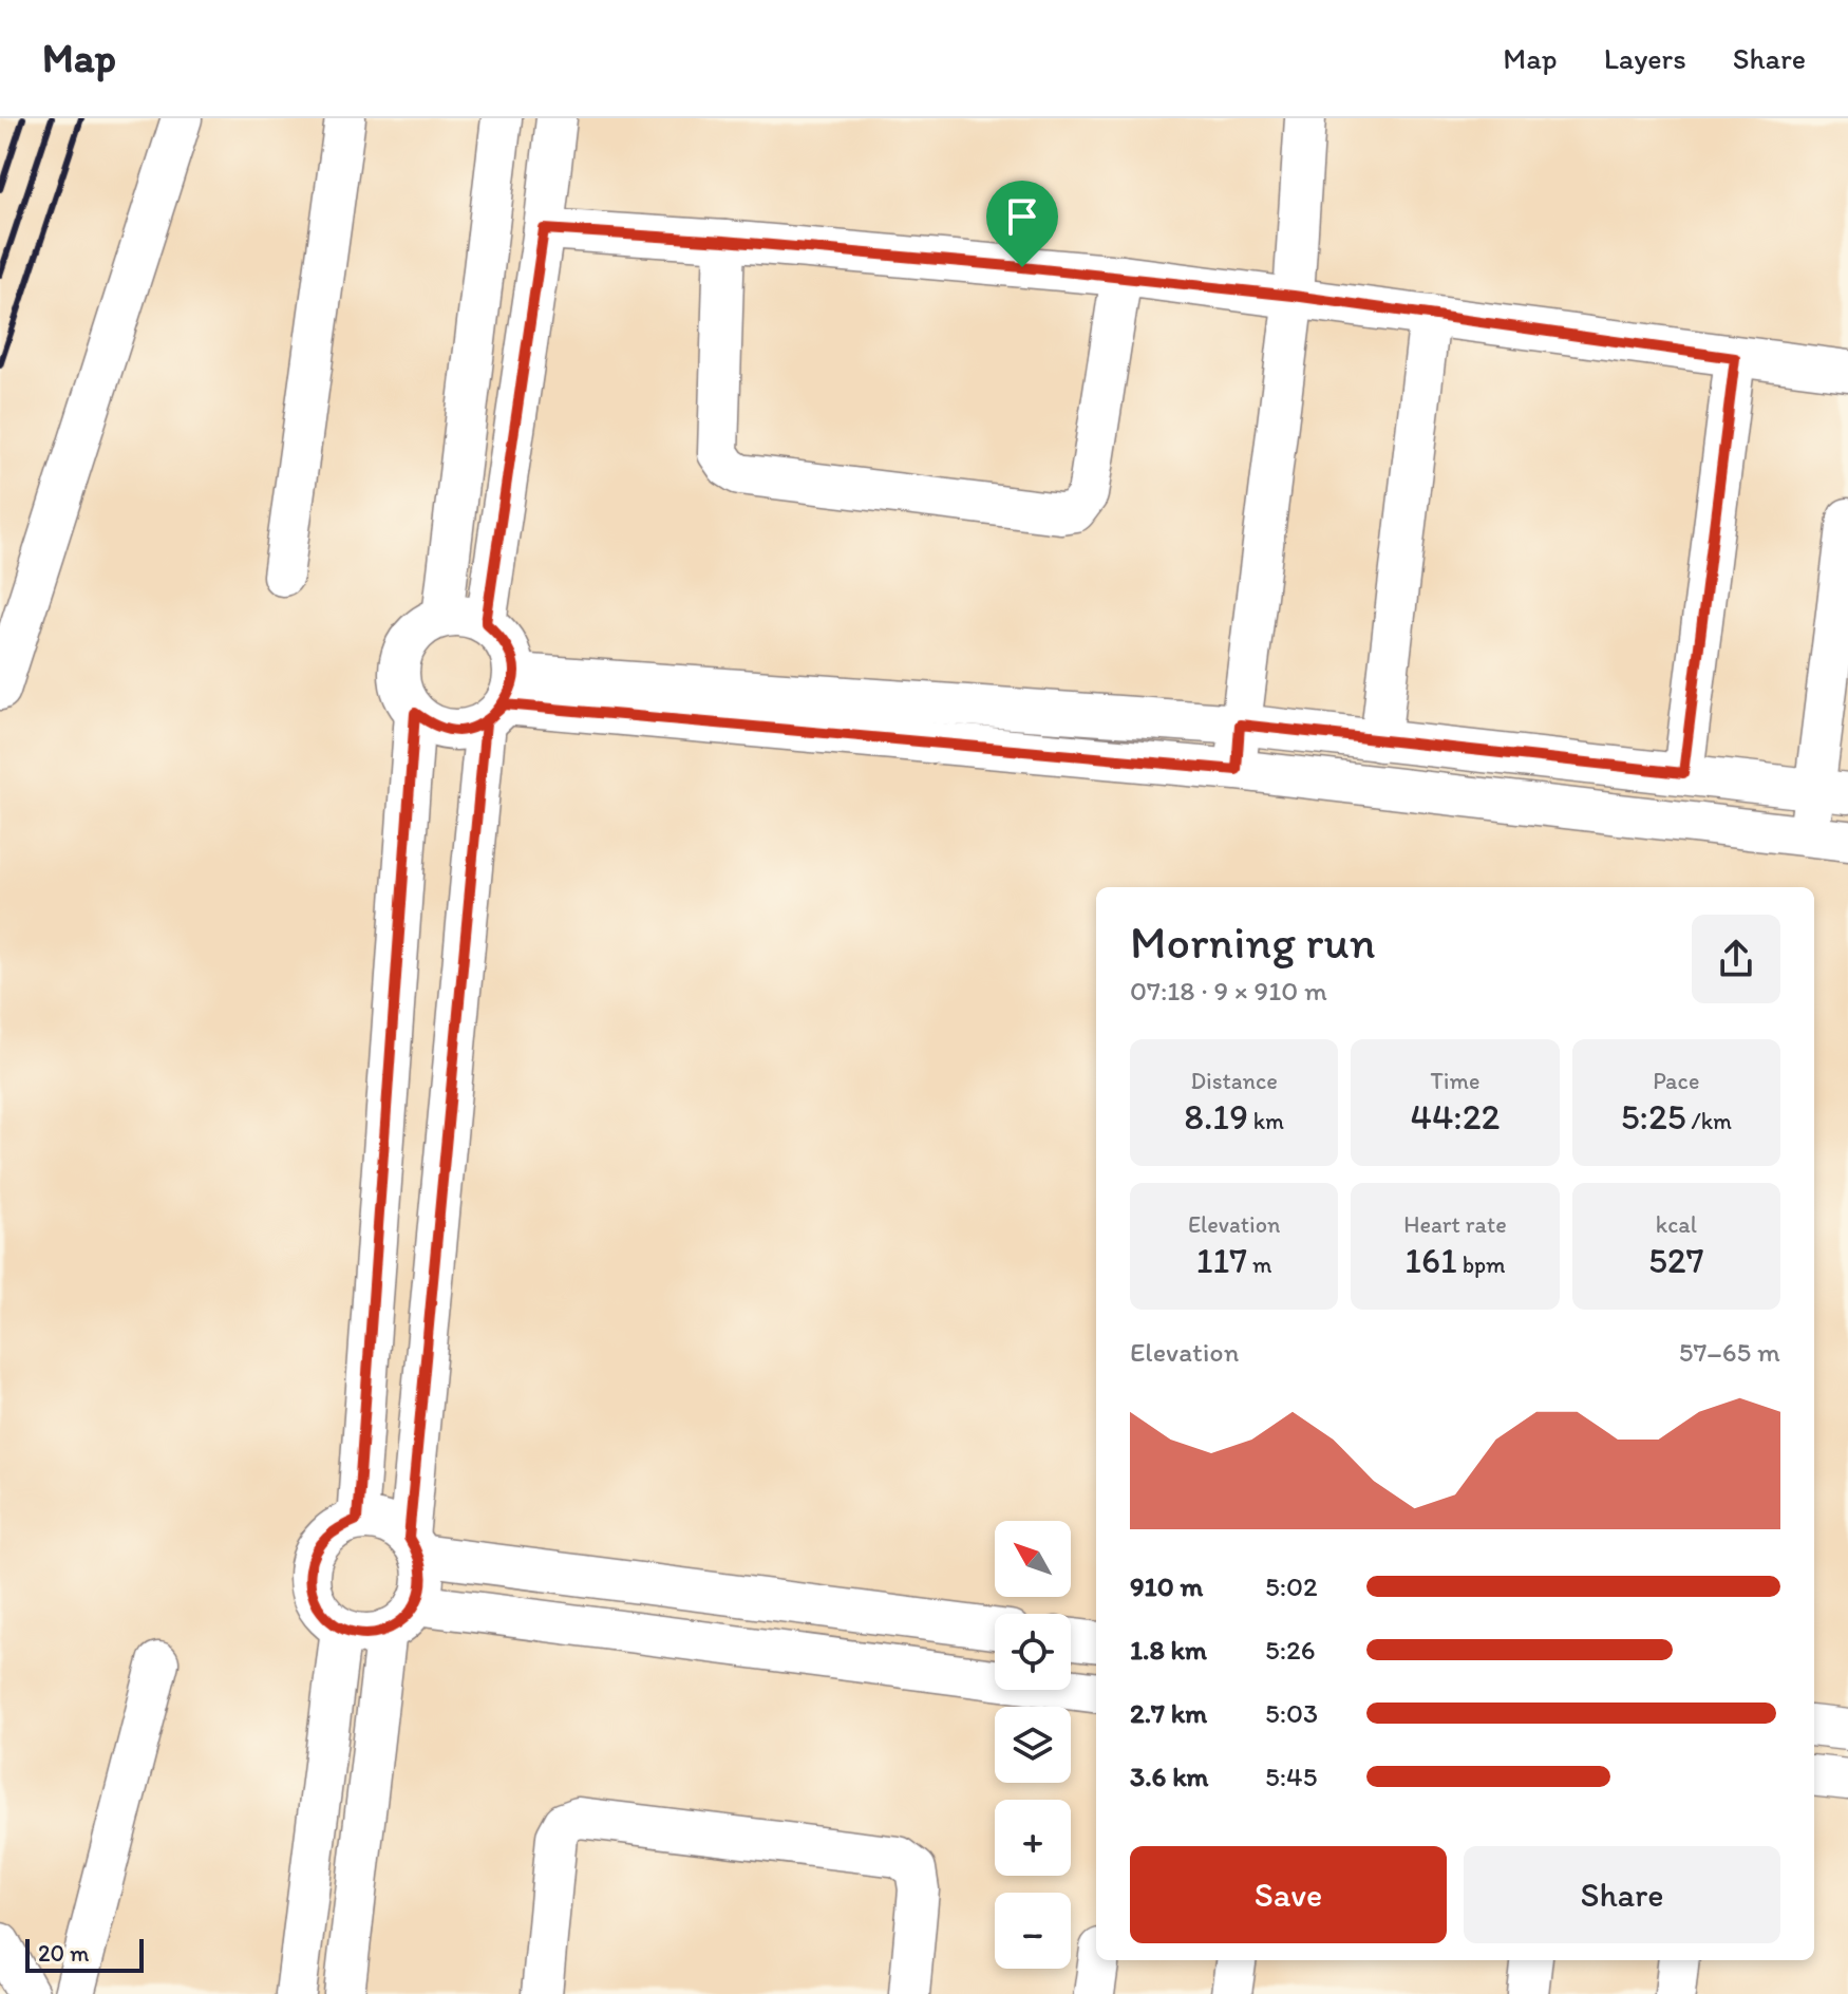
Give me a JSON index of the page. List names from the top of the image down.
{
  "scale_bar": "20 m",
  "north": "top left",
  "page": {
    "header": "Map",
    "nav": ["Map", "Layers", "Share"],
    "heading": ["Morning run", "07:18 · 9 × 910 m"],
    "stats": [
      ["Distance", "8.19 km"],
      ["Time", "44:22"],
      ["Pace", "5:25 /km"],
      ["Elevation", "117 m"],
      ["Heart rate", "161 bpm"],
      ["kcal", "527"]
    ],
    "chart": ["Elevation", "57–65 m"],
    "map_buttons": ["+", "−"],
    "list": [
      {
        "name": "910 m",
        "note": "5:02"
      },
      {
        "name": "1.8 km",
        "note": "5:26"
      },
      {
        "name": "2.7 km",
        "note": "5:03"
      },
      {
        "name": "3.6 km",
        "note": "5:45"
      }
    ],
    "buttons": ["Save", "Share"],
    "scale": "20 m"
  }
}
